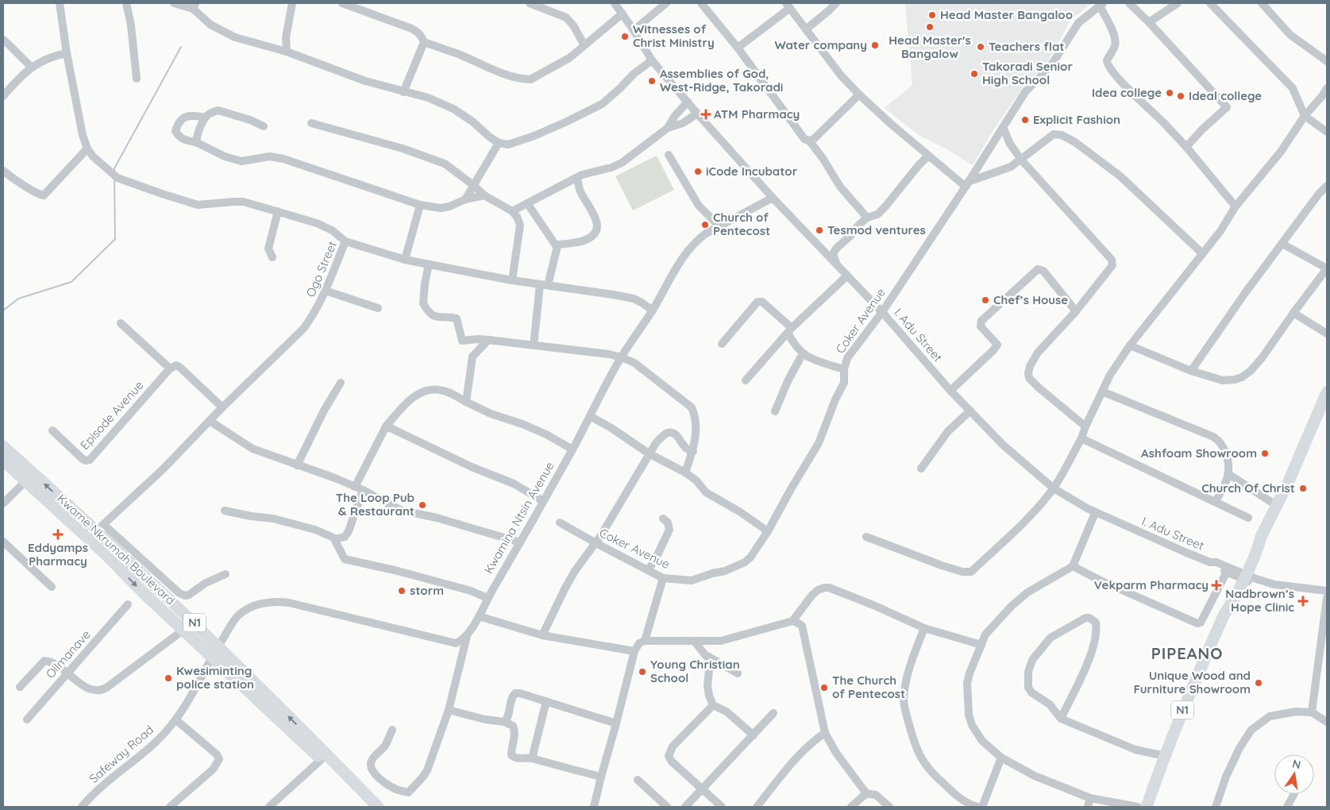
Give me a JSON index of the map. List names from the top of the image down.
{
  "streets": {
    "highway": ["Kwame Nkrumah Boulevard", "N1"],
    "street": [
      "Ogo Street",
      "Coker Avenue",
      "I. Adu Street",
      "Episode Avenue",
      "Kwamina Ntsin Avenue",
      "Oilmanave",
      "Safeway Road"
    ]
  },
  "crossings": [
    ["Ogo Street", "Kwamina Ntsin Avenue"],
    ["Ogo Street", "Kwame Nkrumah Boulevard"],
    ["Coker Avenue", "I. Adu Street"],
    ["I. Adu Street", "Kwamina Ntsin Avenue"],
    ["Kwamina Ntsin Avenue", "Kwame Nkrumah Boulevard"],
    ["Kwamina Ntsin Avenue", "Safeway Road"],
    ["Kwame Nkrumah Boulevard", "Safeway Road"]
  ],
  "districts": ["PIPEANO"],
  "places": {
    "other": [
      "Head Master Bangaloo",
      "Head Master's Bangalow",
      "Witnesses of Christ Ministry",
      "Water company",
      "Teachers flat",
      "Takoradi Senior High School",
      "Assemblies of God, West-Ridge, Takoradi",
      "Idea college",
      "Ideal college",
      "Explicit Fashion",
      "iCode Incubator",
      "Church of Pentecost",
      "Tesmod ventures",
      "Chef’s House",
      "Ashfoam Showroom",
      "Church Of Christ",
      "The Loop Pub & Restaurant",
      "storm",
      "Young Christian School",
      "Kwesiminting police station",
      "Unique Wood and Furniture Showroom",
      "The Church of Pentecost"
    ],
    "health": [
      "ATM Pharmacy",
      "Eddyamps Pharmacy",
      "Vekparm Pharmacy",
      "Nadbrown’s Hope Clinic"
    ]
  },
  "north": "top"
}
